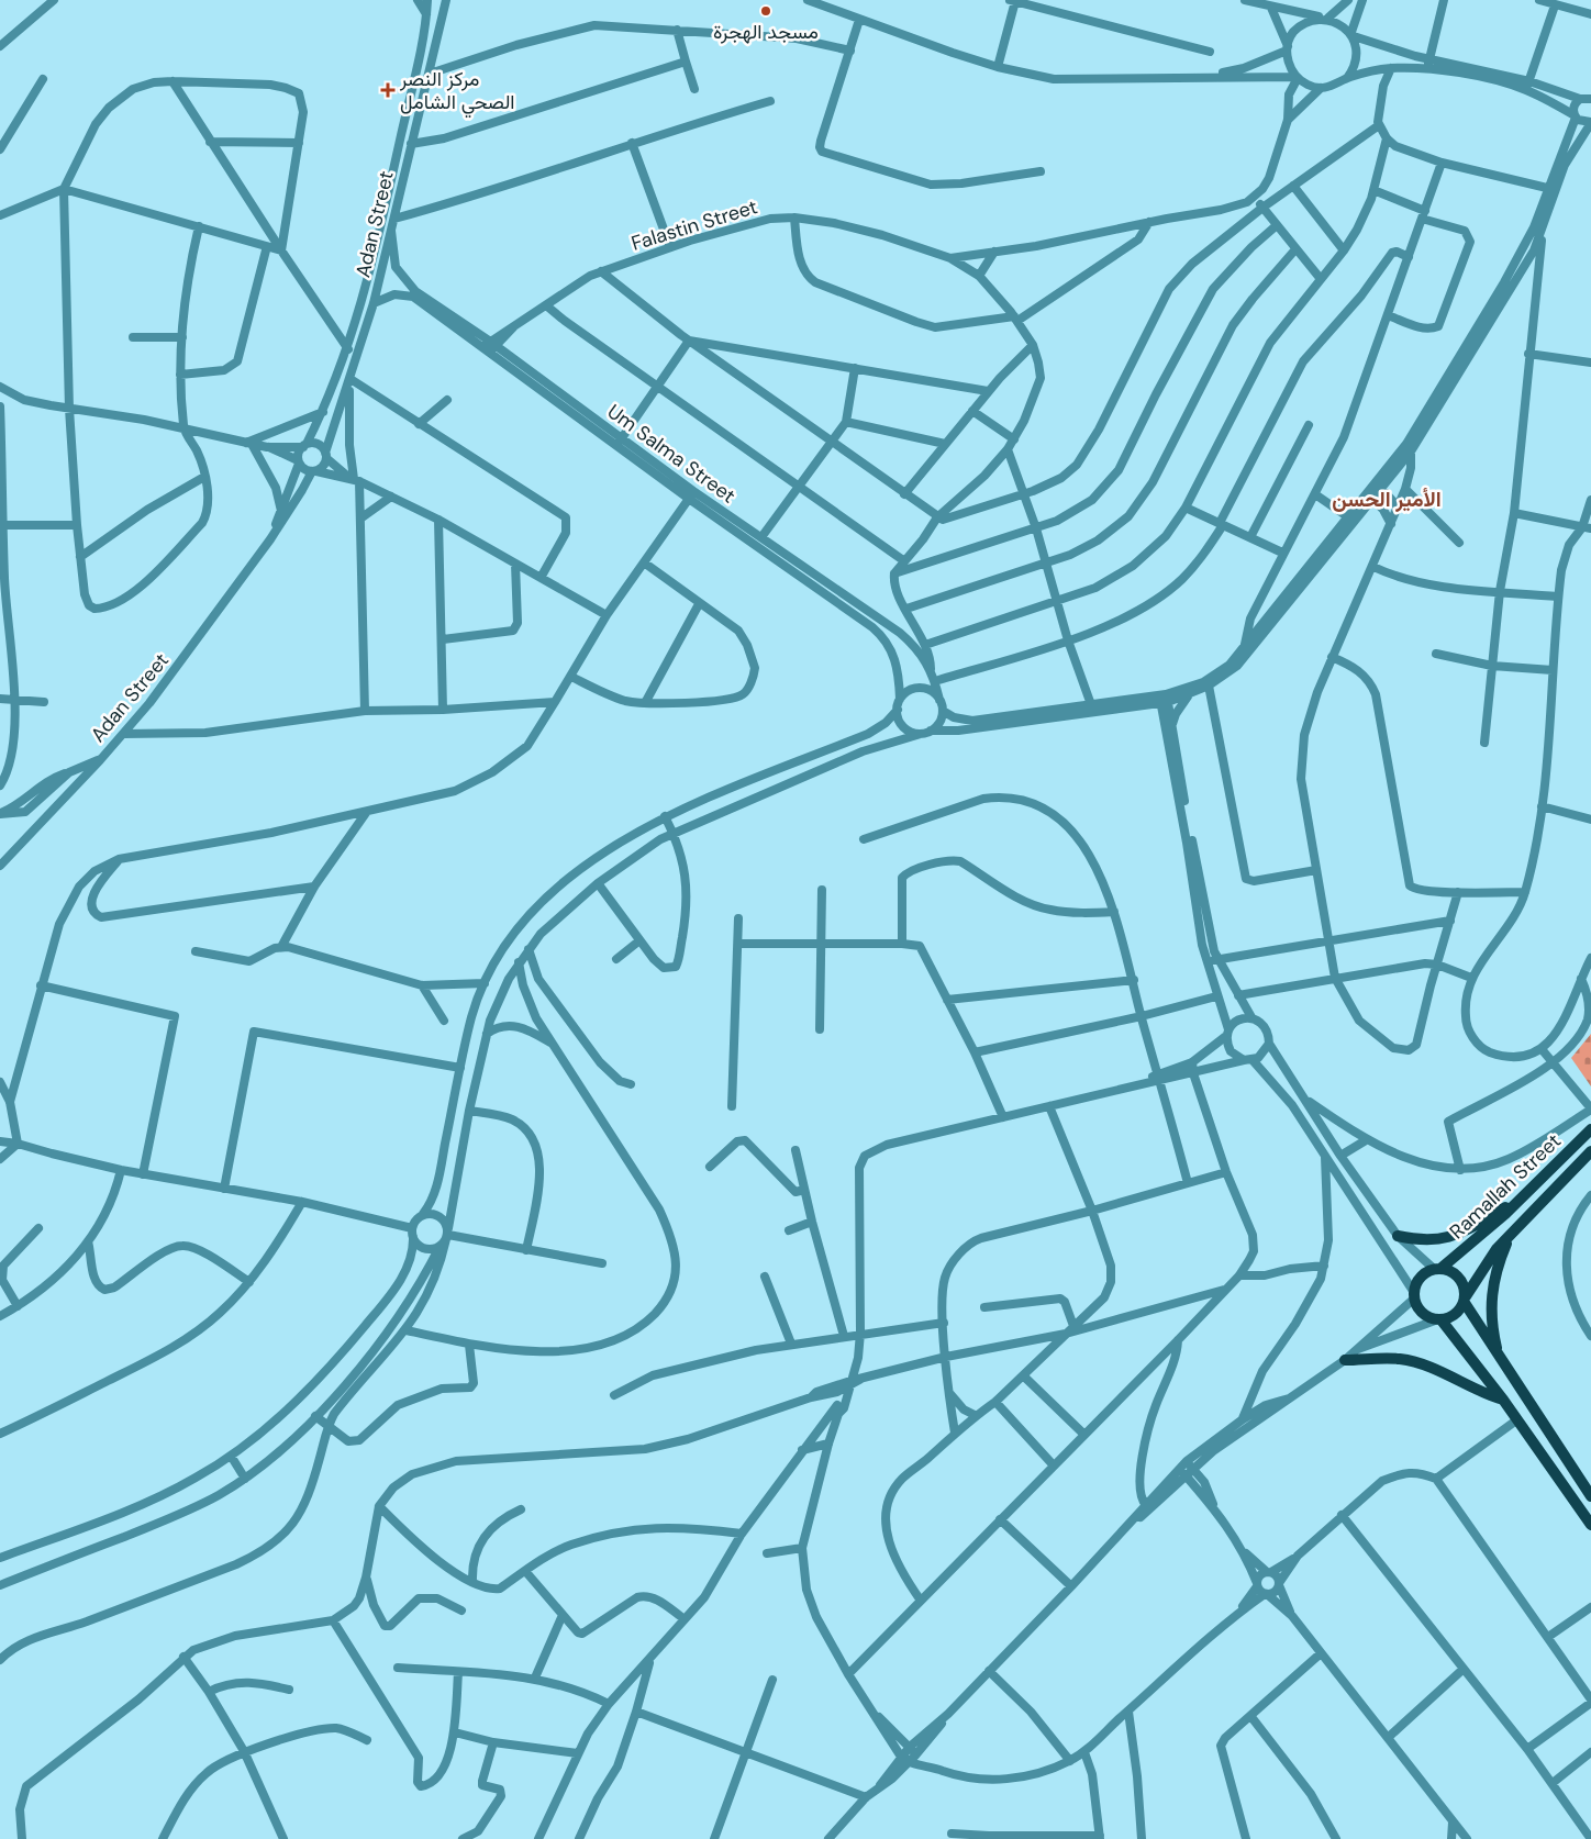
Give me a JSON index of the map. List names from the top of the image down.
{
  "streets": {
    "main road": ["Ramallah Street"],
    "street": ["Adan Street", "Falastin Street", "Um Salma Street"]
  },
  "crossings": [
    ["Adan Street", "Um Salma Street"],
    ["Falastin Street", "Um Salma Street"]
  ],
  "districts": ["الأمير الحسن"],
  "places": {
    "other": ["مسجد الهجرة"],
    "health": ["مركز النصر الصحي الشامل"]
  }
}
